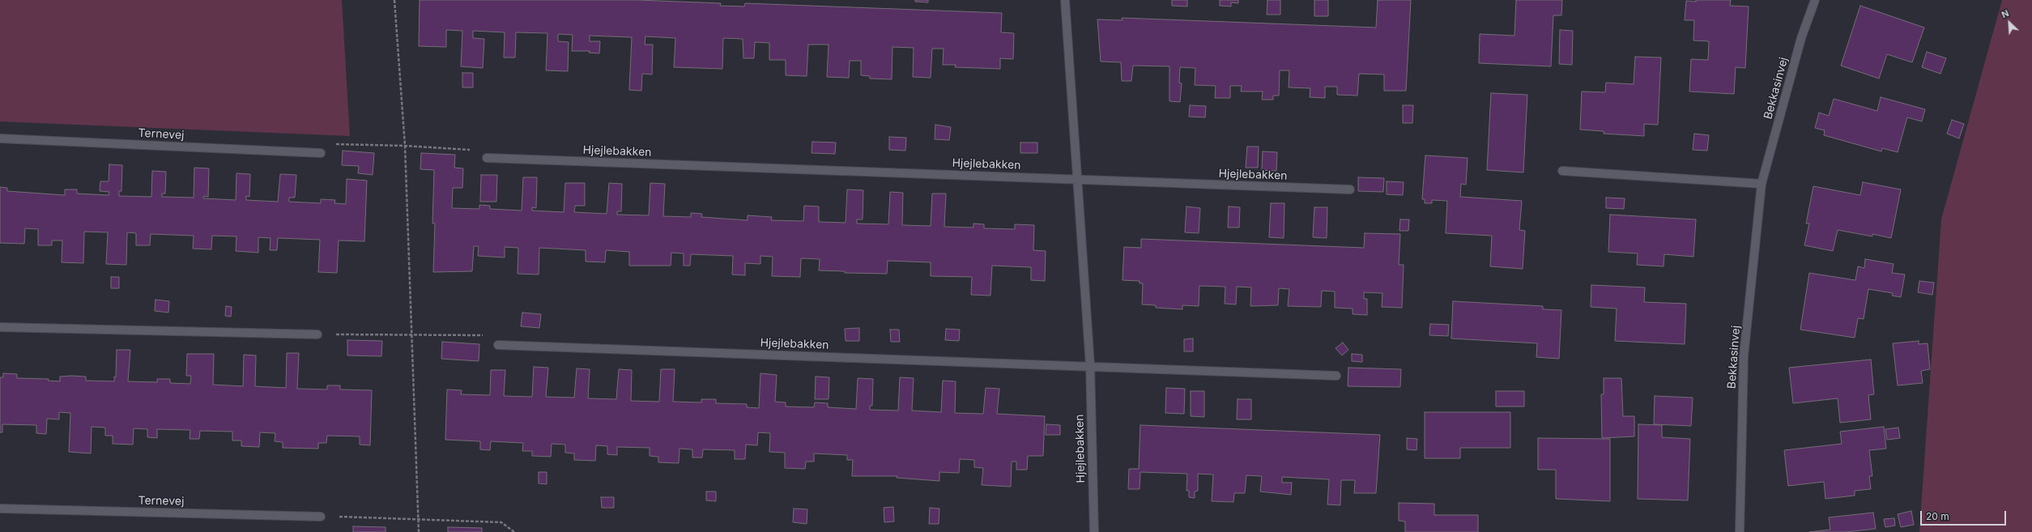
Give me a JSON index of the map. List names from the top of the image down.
{
  "streets": {
    "street": ["Bekkasinvej", "Ternevej", "Hjejlebakken"]
  },
  "scale_bar": "20 m",
  "north": "top left"
}
